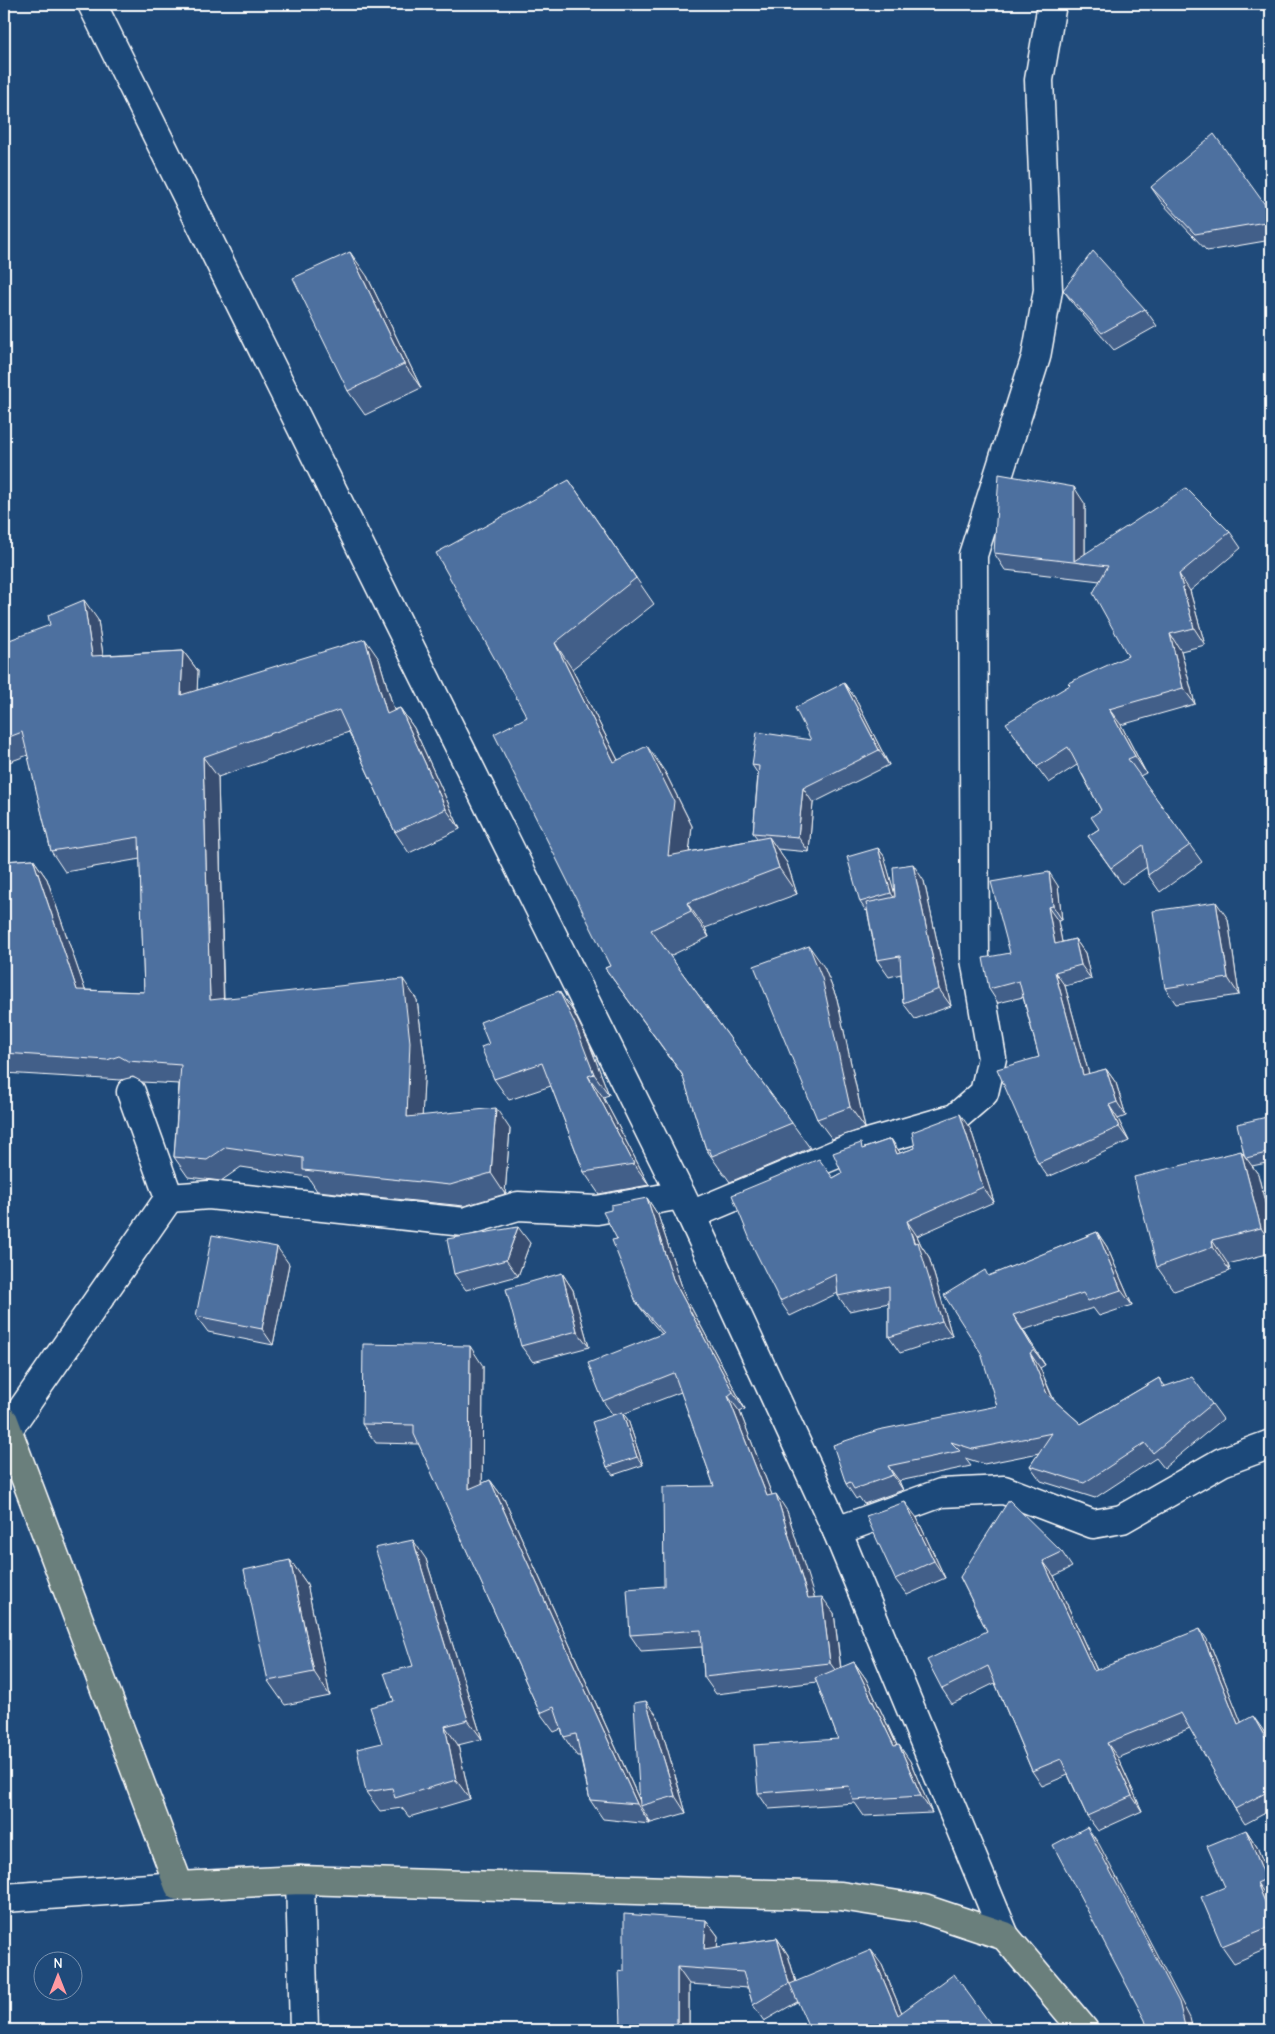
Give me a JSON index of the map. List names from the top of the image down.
{
  "north": "top"
}
